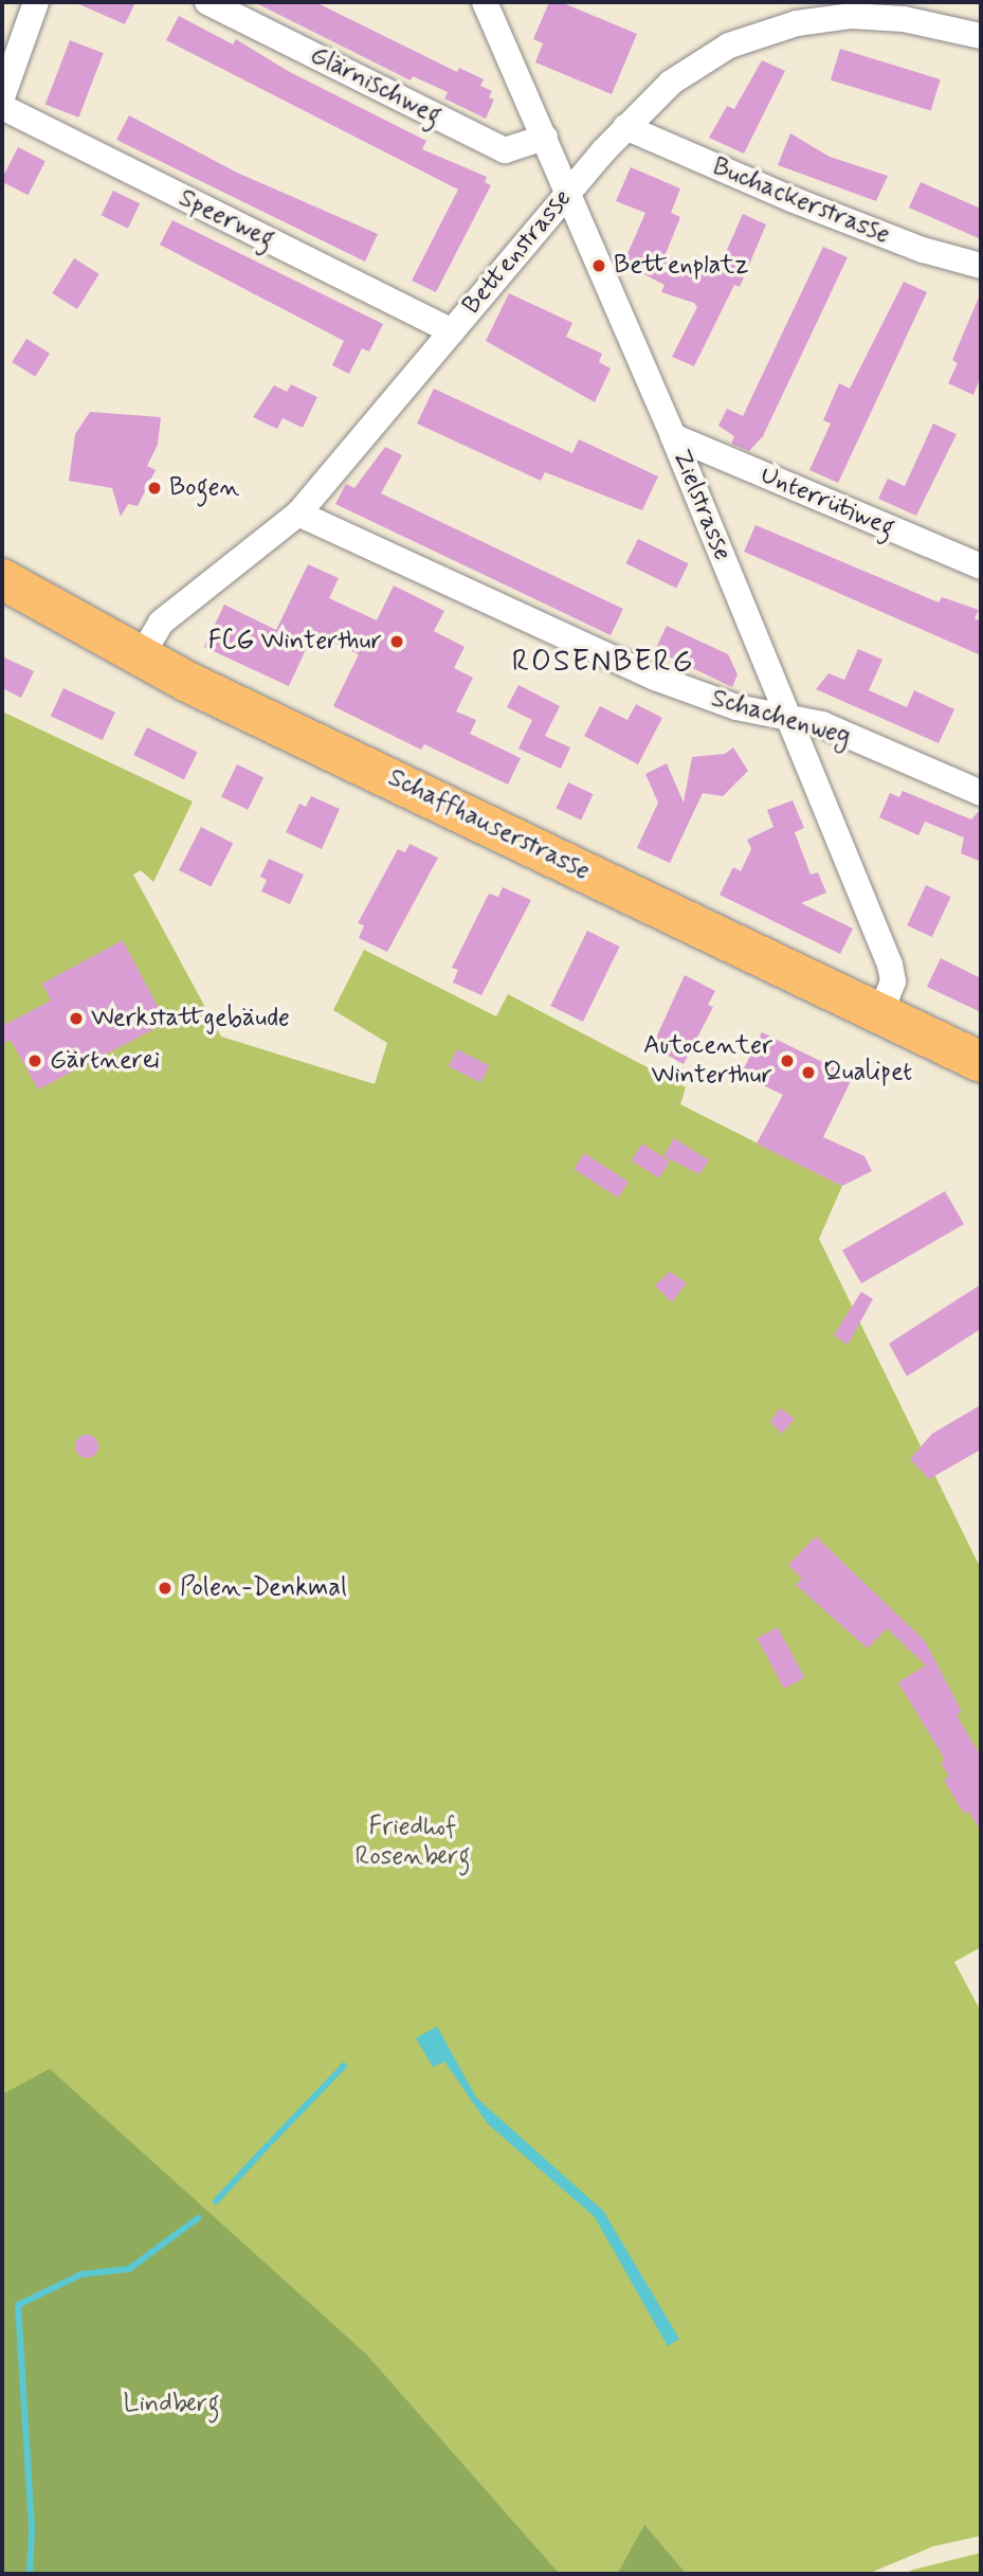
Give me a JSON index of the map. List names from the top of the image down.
{
  "streets": {
    "main road": ["Schaffhauserstrasse"],
    "street": [
      "Glärnischweg",
      "Buchackerstrasse",
      "Speerweg",
      "Bettenstrasse",
      "Unterrütiweg",
      "Zielstrasse",
      "Schachenweg"
    ]
  },
  "crossings": [
    ["Glärnischweg", "Zielstrasse"],
    ["Buchackerstrasse", "Bettenstrasse"],
    ["Speerweg", "Bettenstrasse"],
    ["Bettenstrasse", "Zielstrasse"],
    ["Bettenstrasse", "Schachenweg"],
    ["Bettenstrasse", "Schaffhauserstrasse"],
    ["Unterrütiweg", "Zielstrasse"],
    ["Zielstrasse", "Schachenweg"],
    ["Zielstrasse", "Schaffhauserstrasse"]
  ],
  "districts": ["ROSENBERG"],
  "parks": ["Friedhof Rosenberg", "Lindberg"],
  "places": [
    "Bettenplatz",
    "Bogen",
    "FCG Winterthur",
    "Werkstattgebäude",
    "Gärtnerei",
    "Autocenter Winterthur",
    "Qualipet",
    "Polen-Denkmal"
  ]
}
